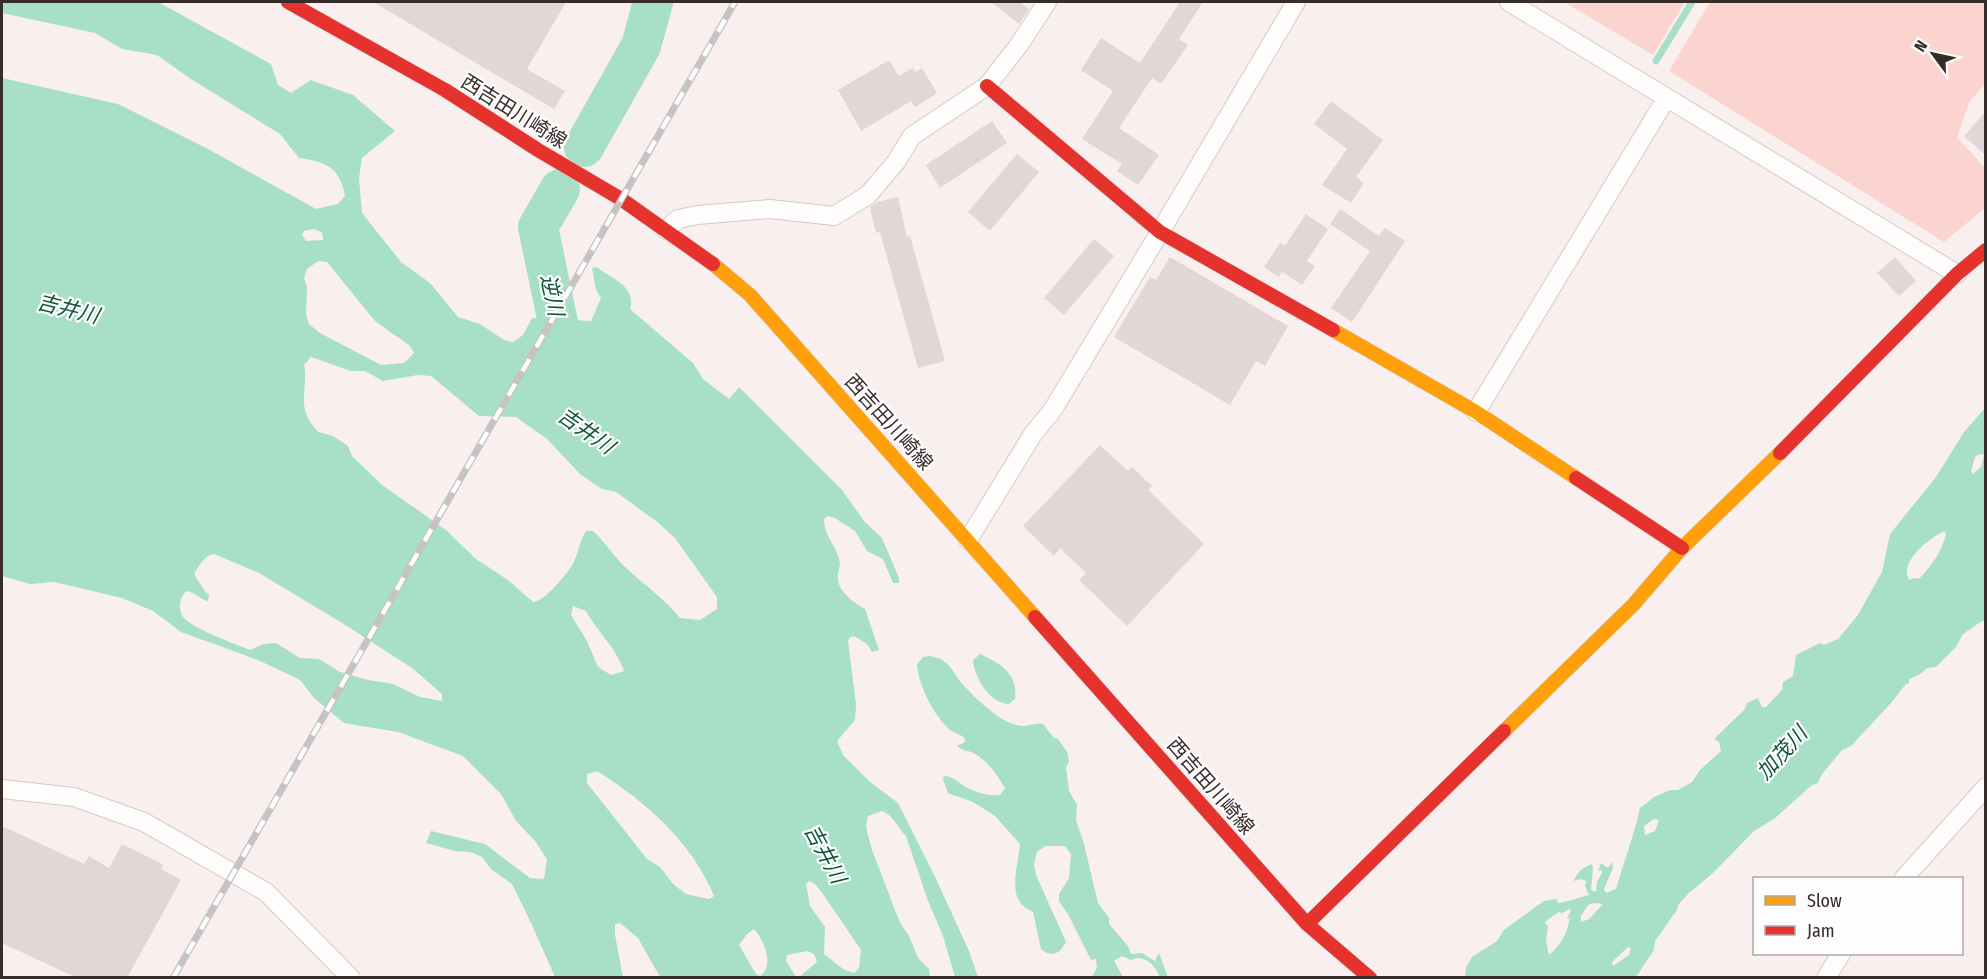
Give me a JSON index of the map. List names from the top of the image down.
{
  "streets": {
    "street": ["西吉田川崎線"]
  },
  "water": ["逆川", "吉井川", "加茂川"],
  "legend": ["Slow", "Jam"],
  "north": "top left"
}
